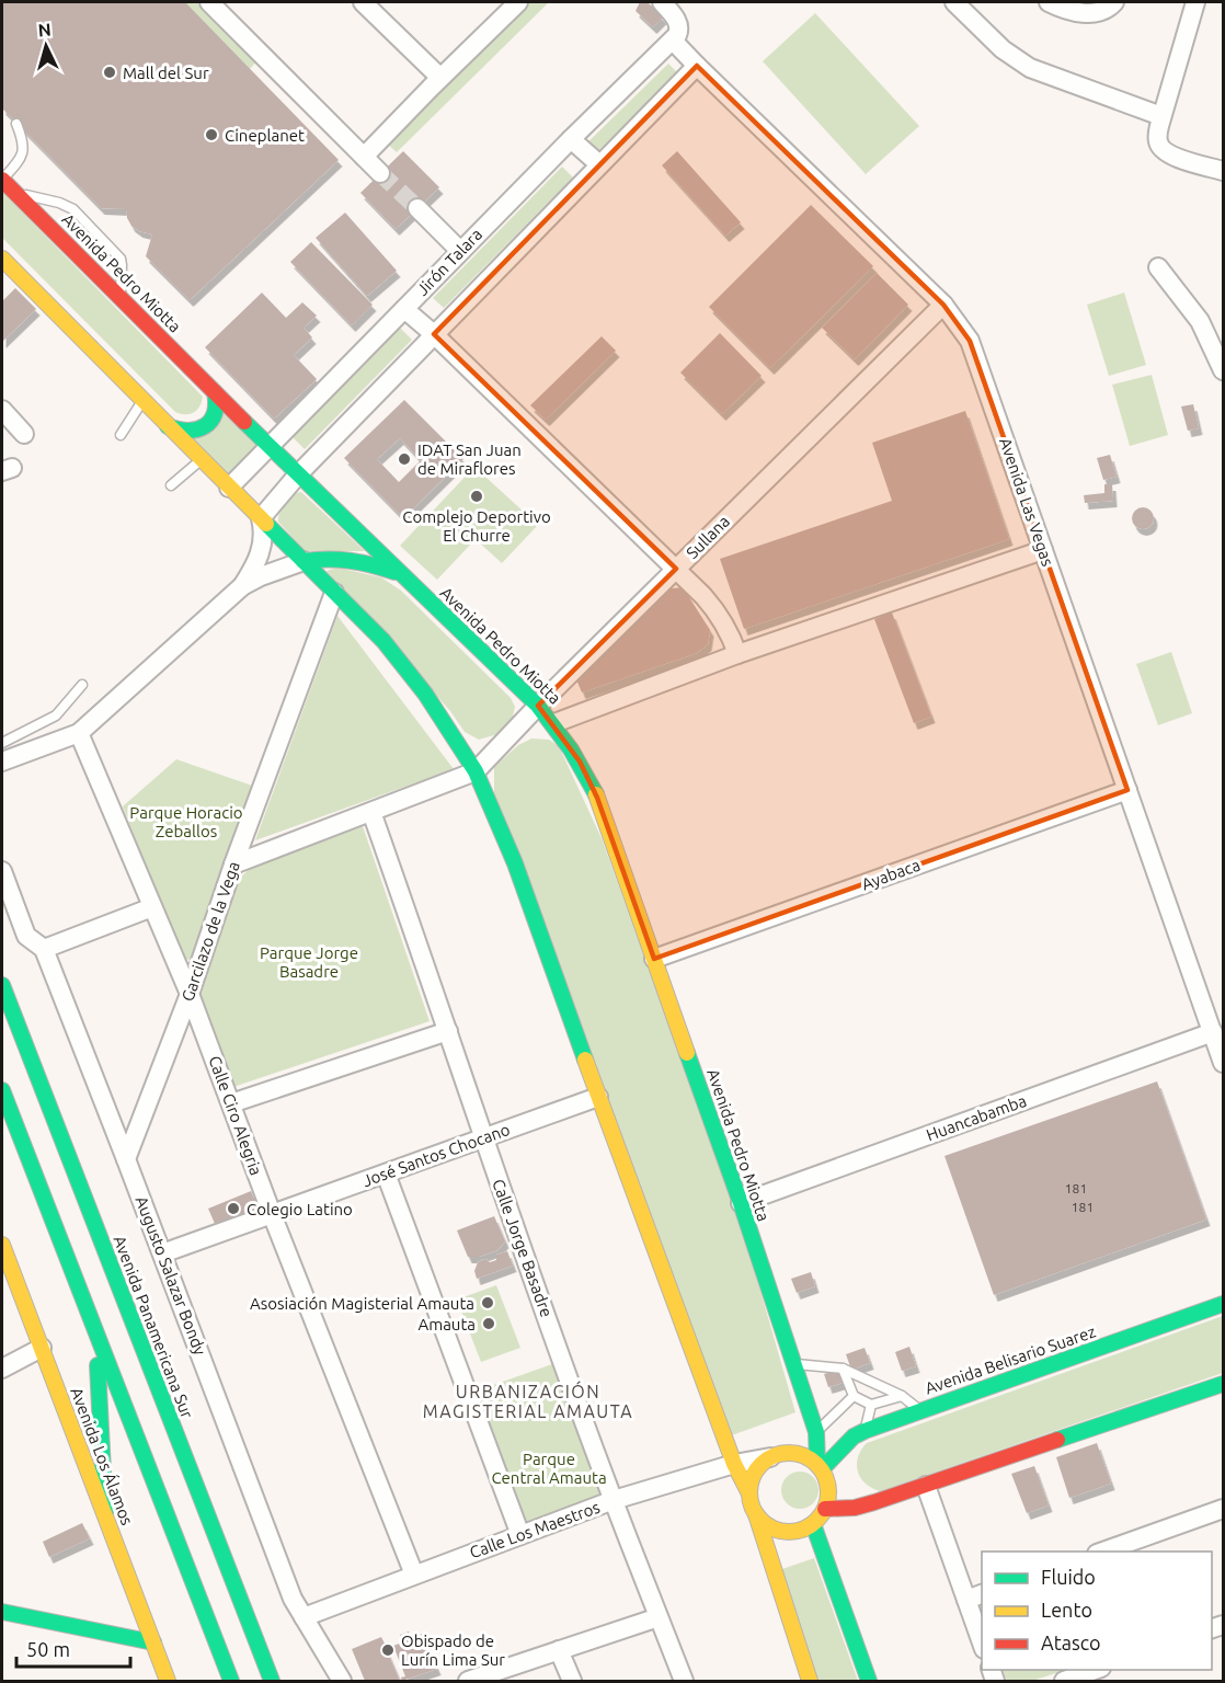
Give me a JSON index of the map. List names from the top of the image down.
{
  "streets": {
    "main road": [
      "Avenida Pedro Miotta",
      "Avenida Panamericana Sur",
      "Avenida Belisario Suarez",
      "Avenida Los Álamos"
    ],
    "street": [
      "Jirón Talara",
      "Avenida Las Vegas",
      "Sullana",
      "Ayabaca",
      "Garcilazo de la Vega",
      "Calle Ciro Alegria",
      "Huancabamba",
      "José Santos Chocano",
      "Calle Jorge Basadre",
      "Augusto Salazar Bondy",
      "Calle Los Maestros"
    ]
  },
  "crossings": [
    ["Jirón Talara", "Avenida Pedro Miotta"],
    ["Jirón Talara", "Avenida Las Vegas"],
    ["Avenida Pedro Miotta", "Sullana"],
    ["Avenida Pedro Miotta", "Ayabaca"],
    ["Avenida Pedro Miotta", "Huancabamba"],
    ["Avenida Pedro Miotta", "Avenida Belisario Suarez"],
    ["Avenida Pedro Miotta", "Calle Los Maestros"],
    ["Avenida Las Vegas", "Sullana"],
    ["Avenida Las Vegas", "Ayabaca"],
    ["Avenida Las Vegas", "Huancabamba"],
    ["Garcilazo de la Vega", "Calle Ciro Alegria"],
    ["Garcilazo de la Vega", "Augusto Salazar Bondy"],
    ["Calle Ciro Alegria", "José Santos Chocano"],
    ["Calle Ciro Alegria", "Calle Los Maestros"],
    ["José Santos Chocano", "Calle Jorge Basadre"],
    ["José Santos Chocano", "Augusto Salazar Bondy"],
    ["Calle Jorge Basadre", "Calle Los Maestros"],
    ["Augusto Salazar Bondy", "Calle Los Maestros"],
    ["Avenida Belisario Suarez", "Calle Los Maestros"]
  ],
  "districts": ["URBANIZACIÓN MAGISTERIAL AMAUTA"],
  "parks": ["Parque Horacio Zeballos", "Parque Jorge Basadre", "Parque Central Amauta"],
  "places": [
    "Mall del Sur",
    "Cineplanet",
    "IDAT San Juan de Miraflores",
    "Complejo Deportivo El Churre",
    "Colegio Latino",
    "Asosiación Magisterial Amauta",
    "Amauta",
    "Obispado de Lurín Lima Sur"
  ],
  "house_numbers": ["181", "181"],
  "legend": ["Fluido", "Lento", "Atasco"],
  "scale_bar": "50 m",
  "north": "top"
}
